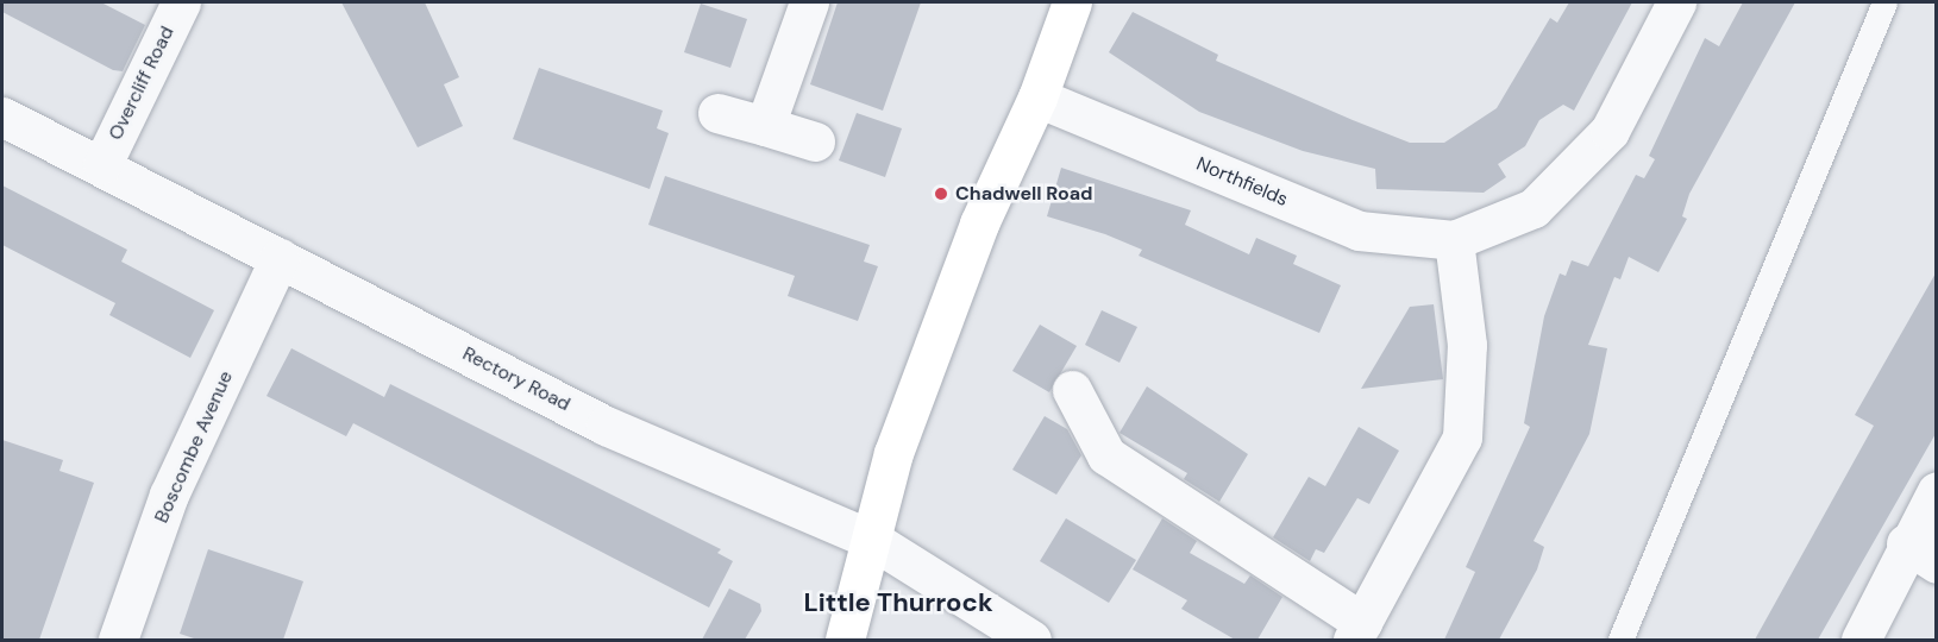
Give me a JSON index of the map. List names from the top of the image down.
{
  "streets": {
    "street": [
      "Overcliff Road",
      "Northfields",
      "Rectory Road",
      "Boscombe Avenue"
    ]
  },
  "crossings": [
    ["Overcliff Road", "Rectory Road"],
    ["Rectory Road", "Boscombe Avenue"]
  ],
  "districts": ["Little Thurrock"],
  "places": ["Chadwell Road"]
}
